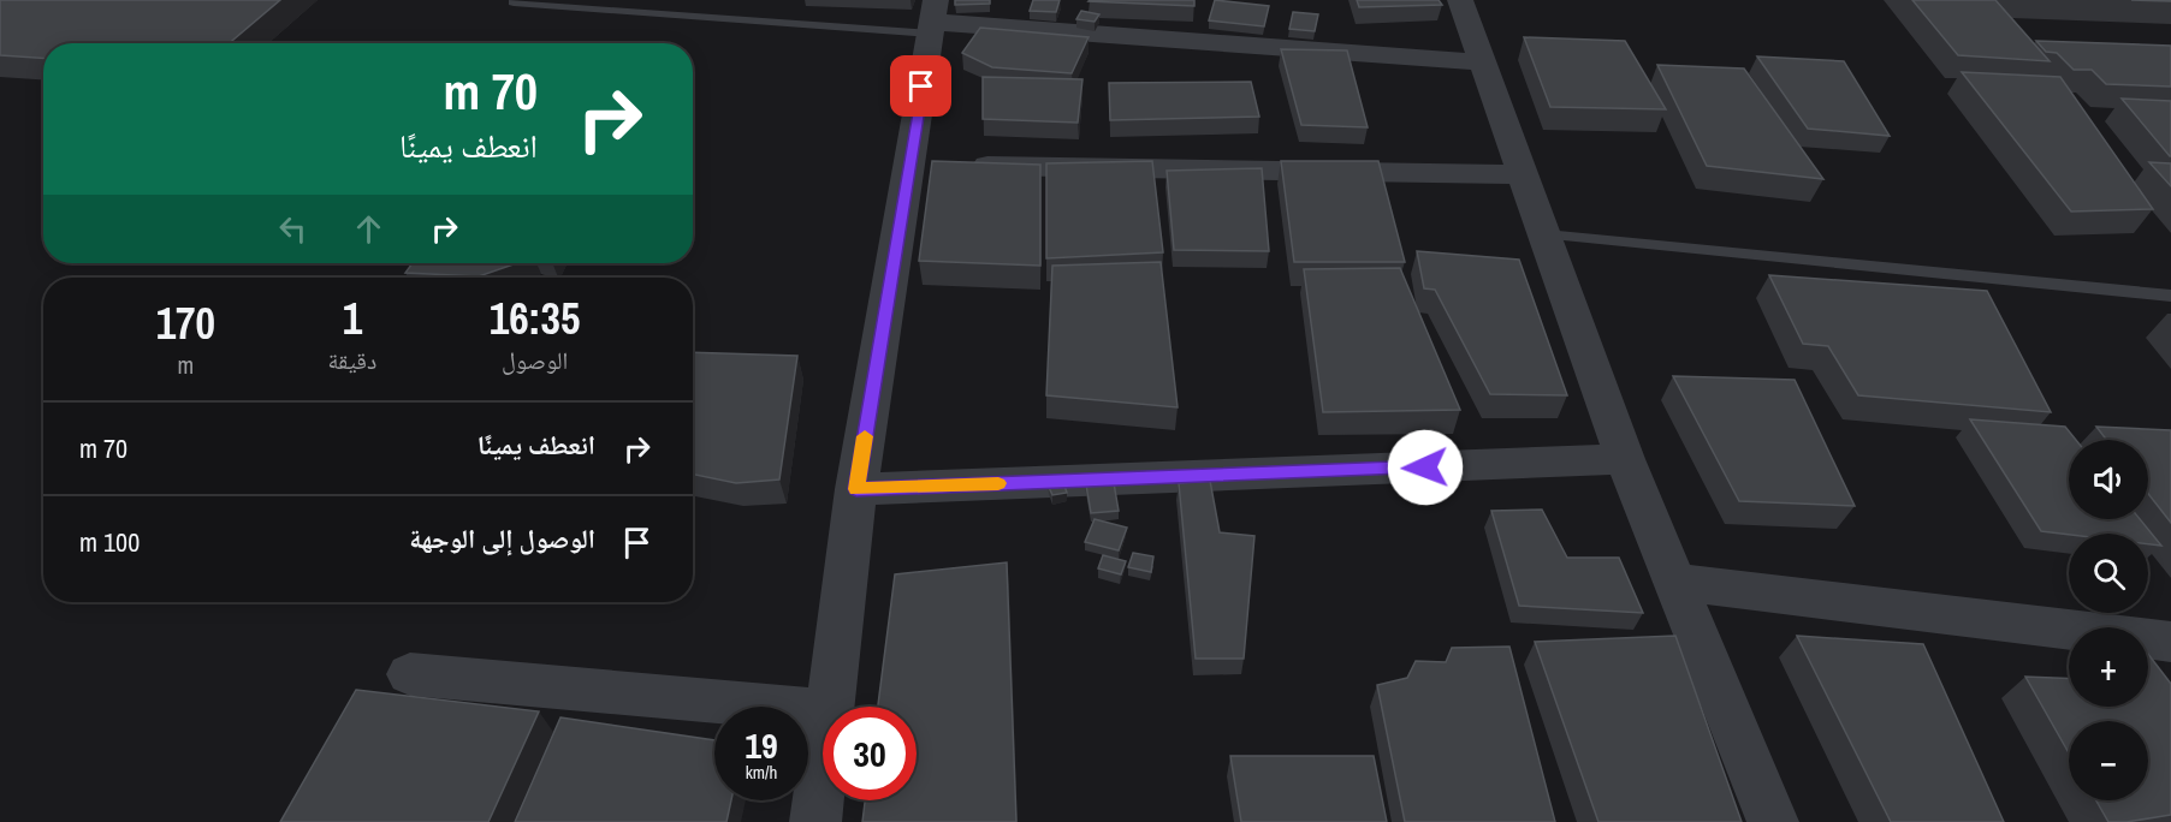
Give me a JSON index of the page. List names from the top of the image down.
{
  "page": {
    "turn": ["70 m", "انعطف يمينًا"],
    "eta": [
      "16:35",
      "الوصول",
      "1",
      "دقيقة",
      "170",
      "m"
    ],
    "list": [
      {
        "name": "انعطف يمينًا",
        "value": "70 m"
      },
      {
        "name": "الوصول إلى الوجهة",
        "value": "100 m"
      }
    ],
    "map_buttons": ["+", "−"],
    "speed": "19 km/h",
    "limit": "30"
  }
}
